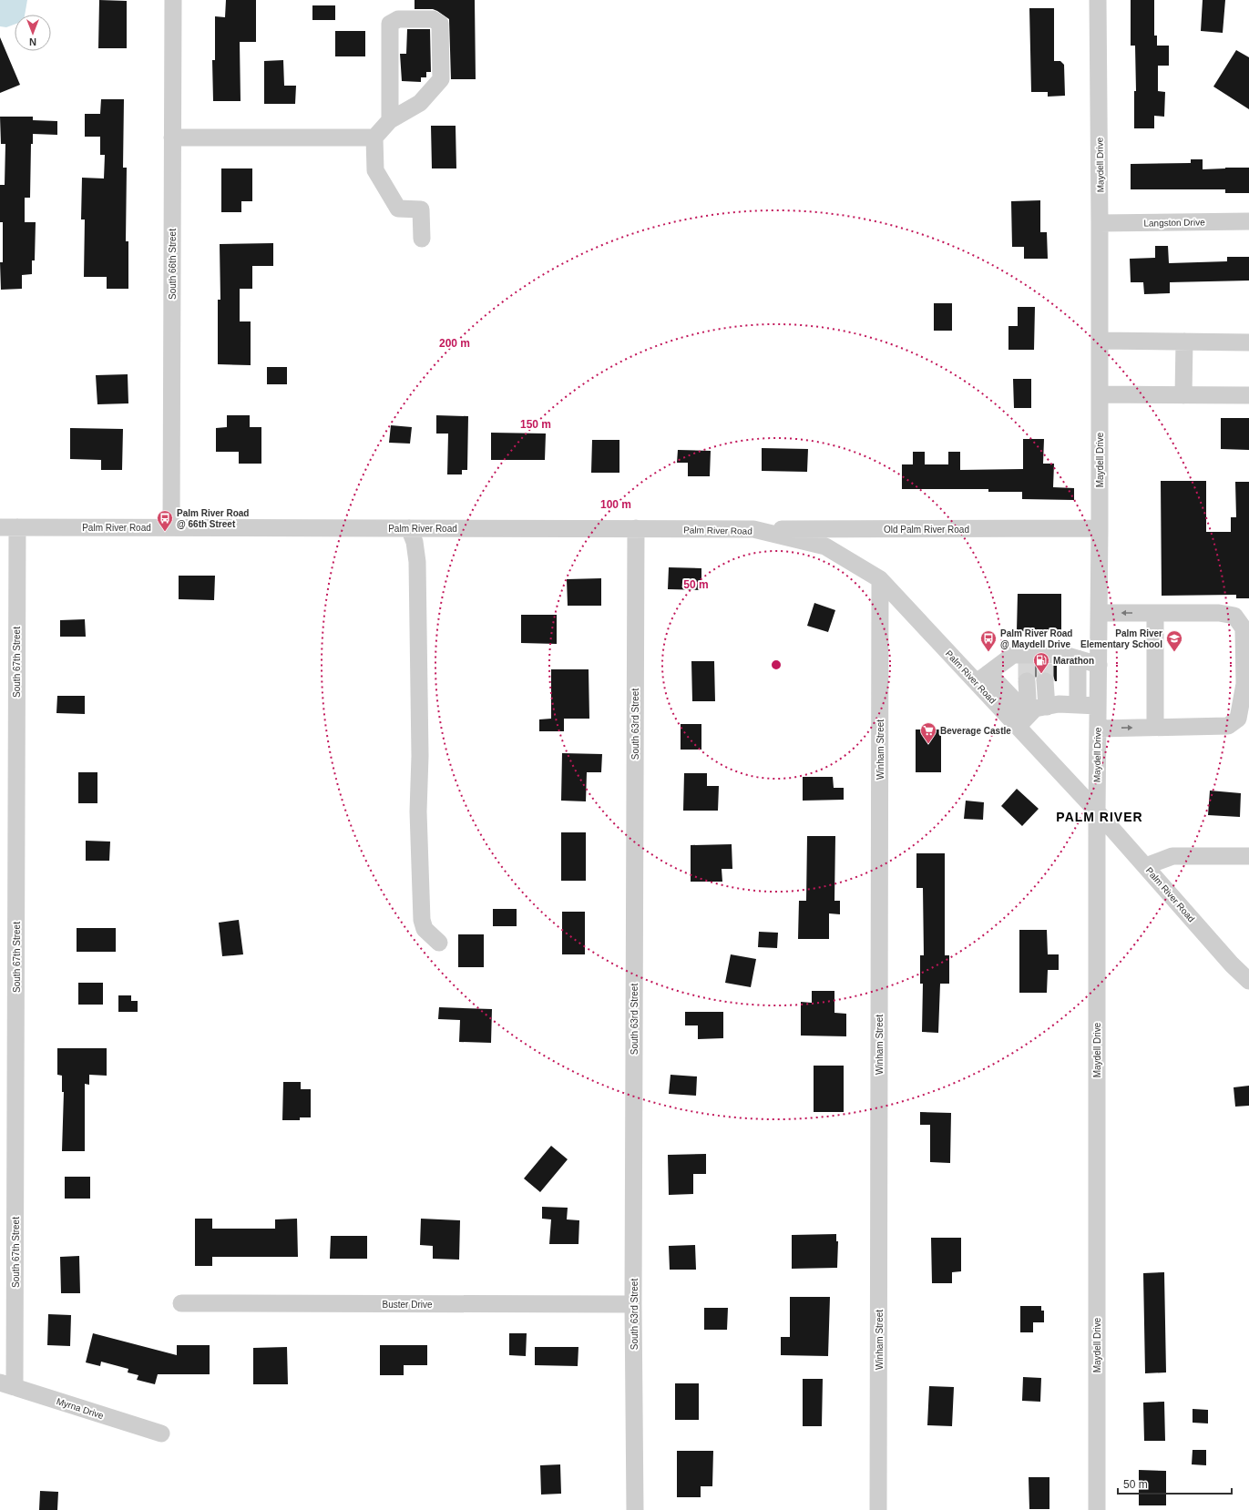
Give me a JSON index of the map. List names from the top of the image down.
{
  "streets": {
    "street": [
      "Maydell Drive",
      "Langston Drive",
      "South 66th Street",
      "Palm River Road",
      "Old Palm River Road",
      "South 67th Street",
      "South 63rd Street",
      "Winham Street",
      "Buster Drive",
      "Myrna Drive"
    ]
  },
  "crossings": [
    ["Maydell Drive", "Langston Drive"],
    ["Maydell Drive", "Palm River Road"],
    ["Maydell Drive", "Old Palm River Road"],
    ["South 66th Street", "Palm River Road"],
    ["Palm River Road", "Old Palm River Road"],
    ["Palm River Road", "South 67th Street"],
    ["Palm River Road", "South 63rd Street"],
    ["Palm River Road", "Winham Street"],
    ["South 67th Street", "Myrna Drive"],
    ["South 63rd Street", "Buster Drive"]
  ],
  "districts": ["PALM RIVER"],
  "places": {
    "bus stop": ["Palm River Road @ 66th Street", "Palm River Road @ Maydell Drive"],
    "school or university": ["Palm River Elementary School"],
    "fuel station": ["Marathon"],
    "supermarket": ["Beverage Castle"]
  },
  "scale_bar": "50 m",
  "north": "bottom",
  "rings": [
    "200 m",
    "150 m",
    "100 m",
    "50 m"
  ]
}
